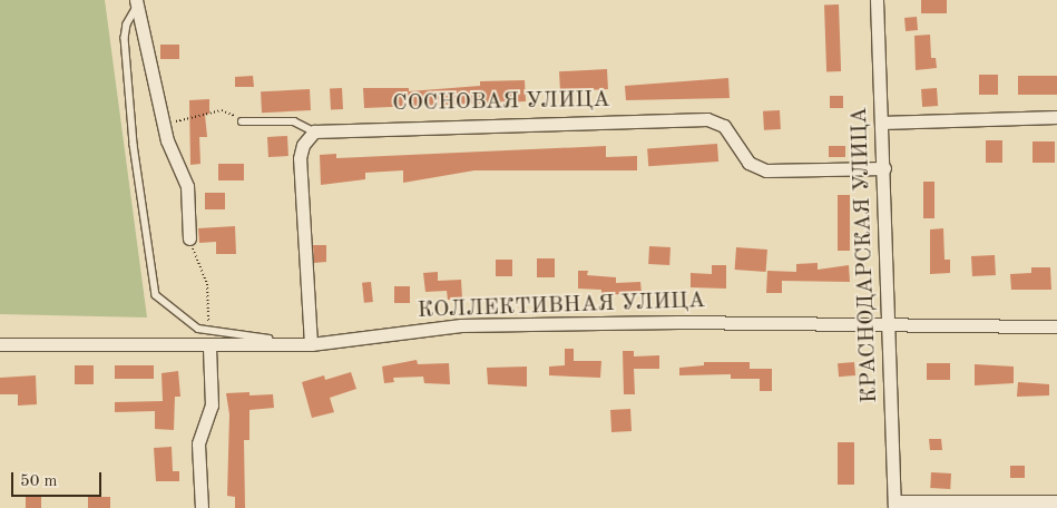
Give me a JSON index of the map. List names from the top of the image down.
{
  "streets": {
    "street": ["СОСНОВАЯ УЛИЦА", "КРАСНОДАРСКАЯ УЛИЦА", "КОЛЛЕКТИВНАЯ УЛИЦА"]
  },
  "crossings": [
    ["СОСНОВАЯ УЛИЦА", "КРАСНОДАРСКАЯ УЛИЦА"],
    ["КРАСНОДАРСКАЯ УЛИЦА", "КОЛЛЕКТИВНАЯ УЛИЦА"]
  ],
  "scale_bar": "50 m"
}
